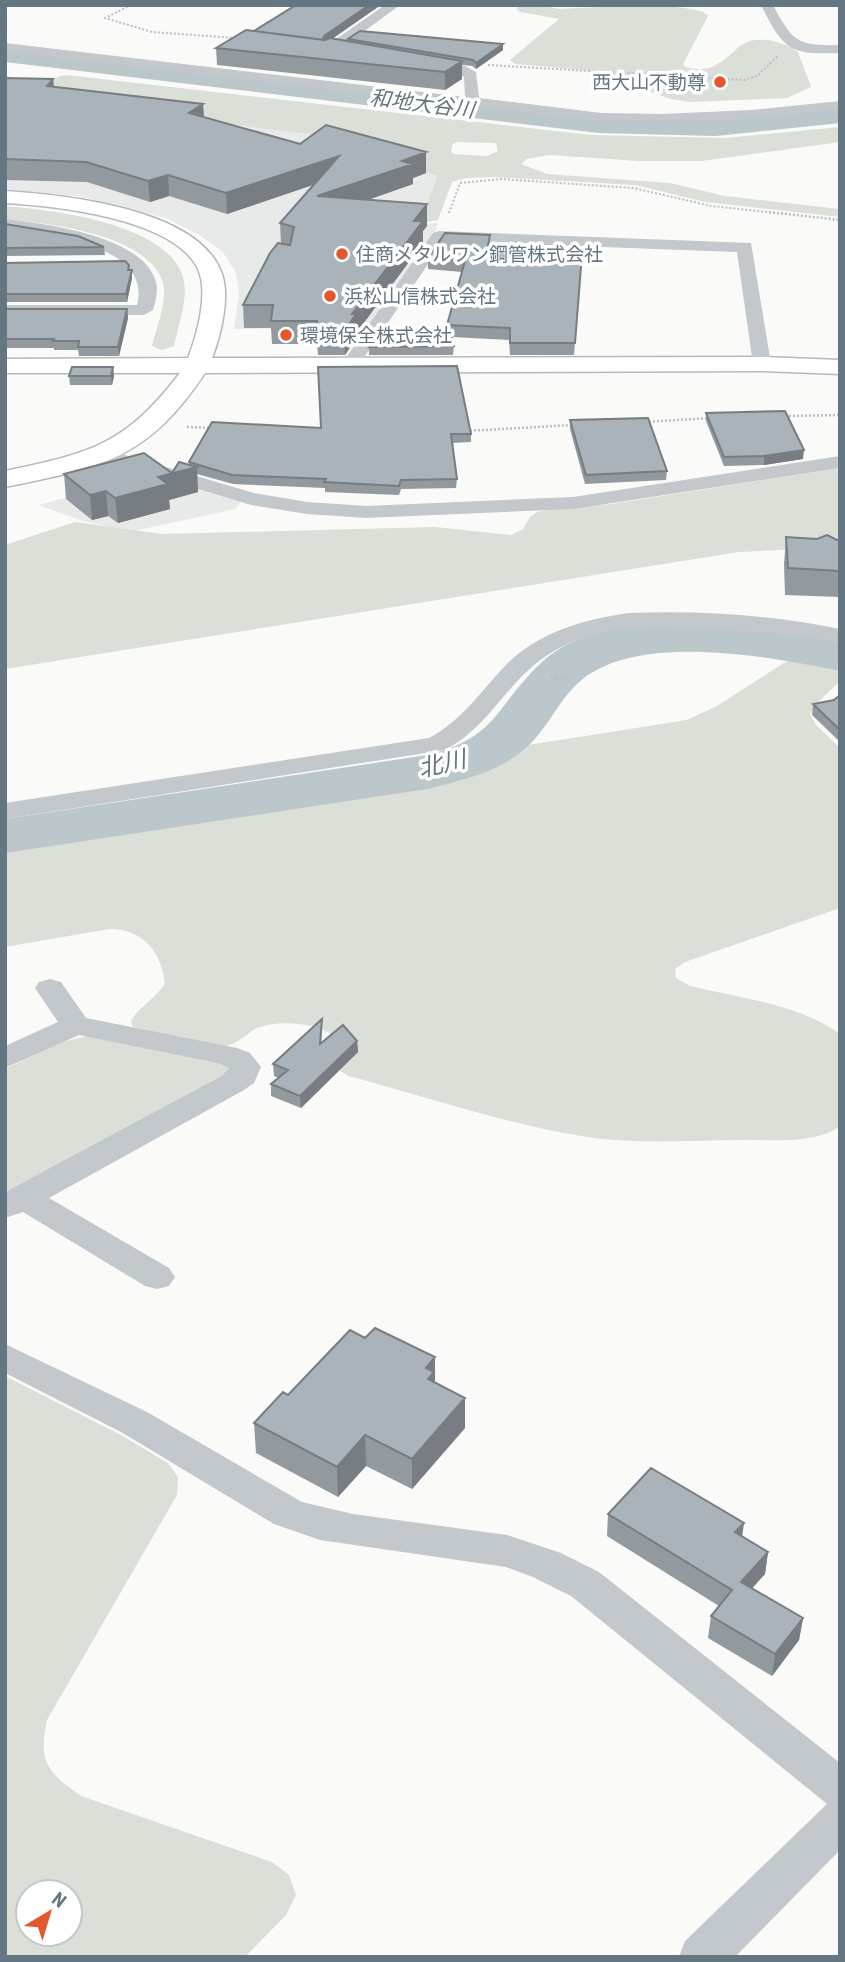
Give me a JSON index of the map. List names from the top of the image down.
{
  "water": ["和地大谷川", "北川"],
  "places": [
    "西大山不動尊",
    "住商メタルワン鋼管株式会社",
    "浜松山信株式会社",
    "環境保全株式会社"
  ],
  "north": "top right"
}
